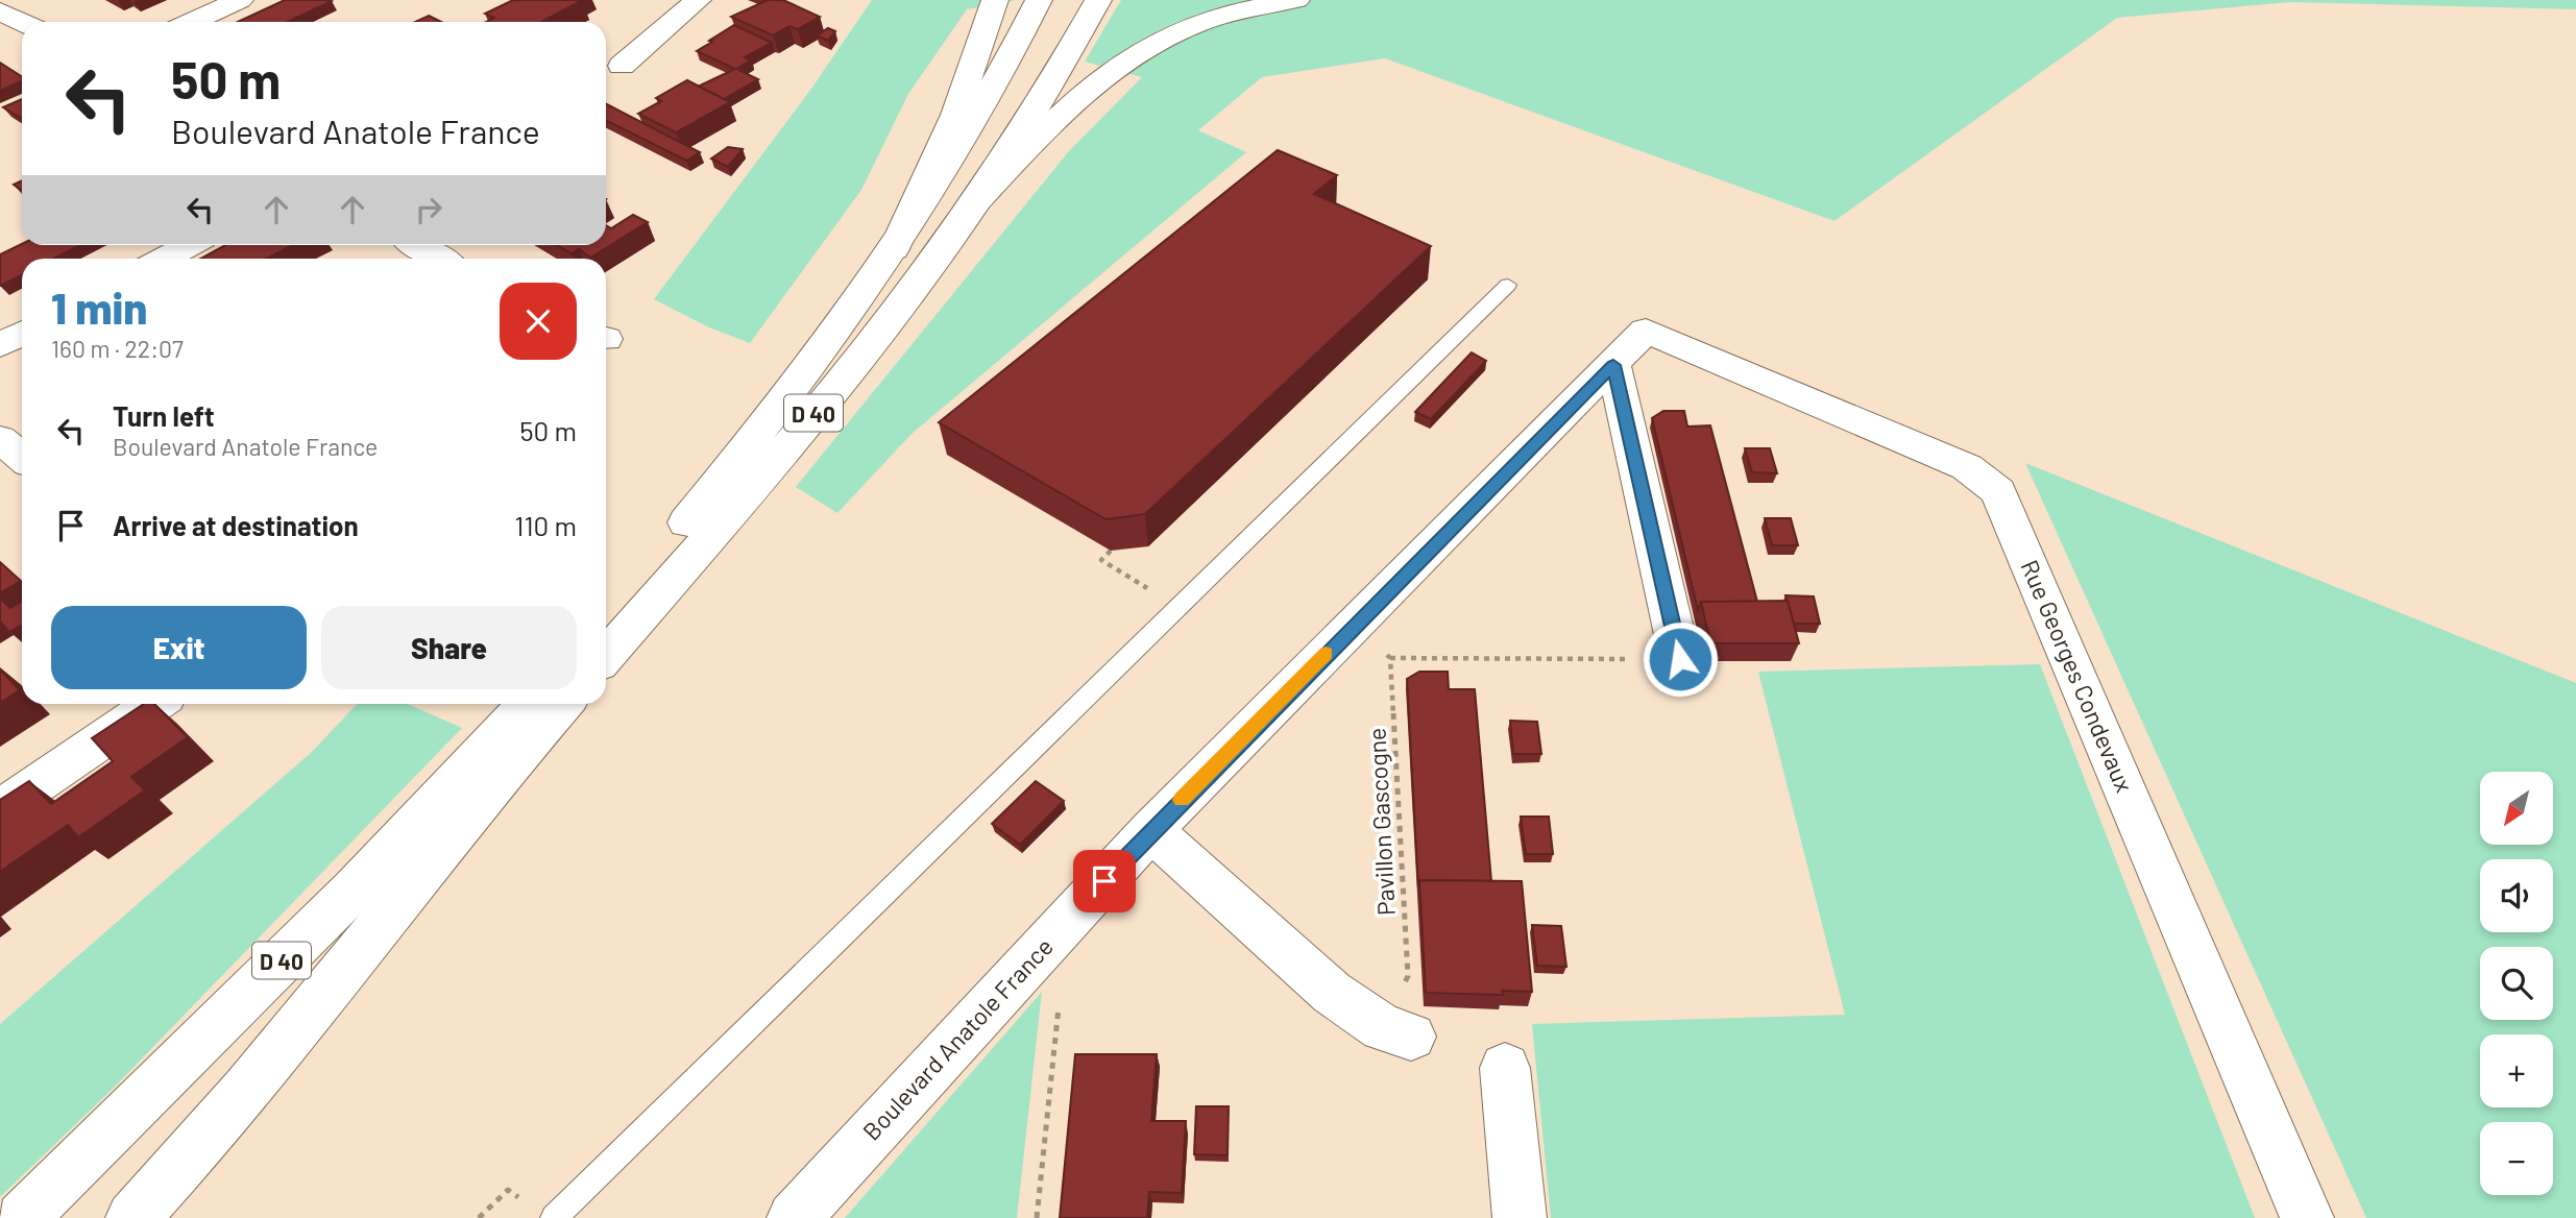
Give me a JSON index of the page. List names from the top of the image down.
{
  "streets": {
    "main road": ["D 40", "Rue Georges Condevaux", "Boulevard Anatole France"],
    "path": ["Pavillon Gascogne"]
  },
  "crossings": [
    ["Rue Georges Condevaux", "Boulevard Anatole France"]
  ],
  "north": "bottom left",
  "page": {
    "turn": ["50 m", "Boulevard Anatole France"],
    "heading": ["1 min", "160 m · 22:07"],
    "list": [
      {
        "name": "Turn left",
        "note": "Boulevard Anatole France",
        "value": "50 m"
      },
      {
        "name": "Arrive at destination",
        "value": "110 m"
      }
    ],
    "buttons": ["Exit", "Share"],
    "map_buttons": ["+", "−"]
  }
}
